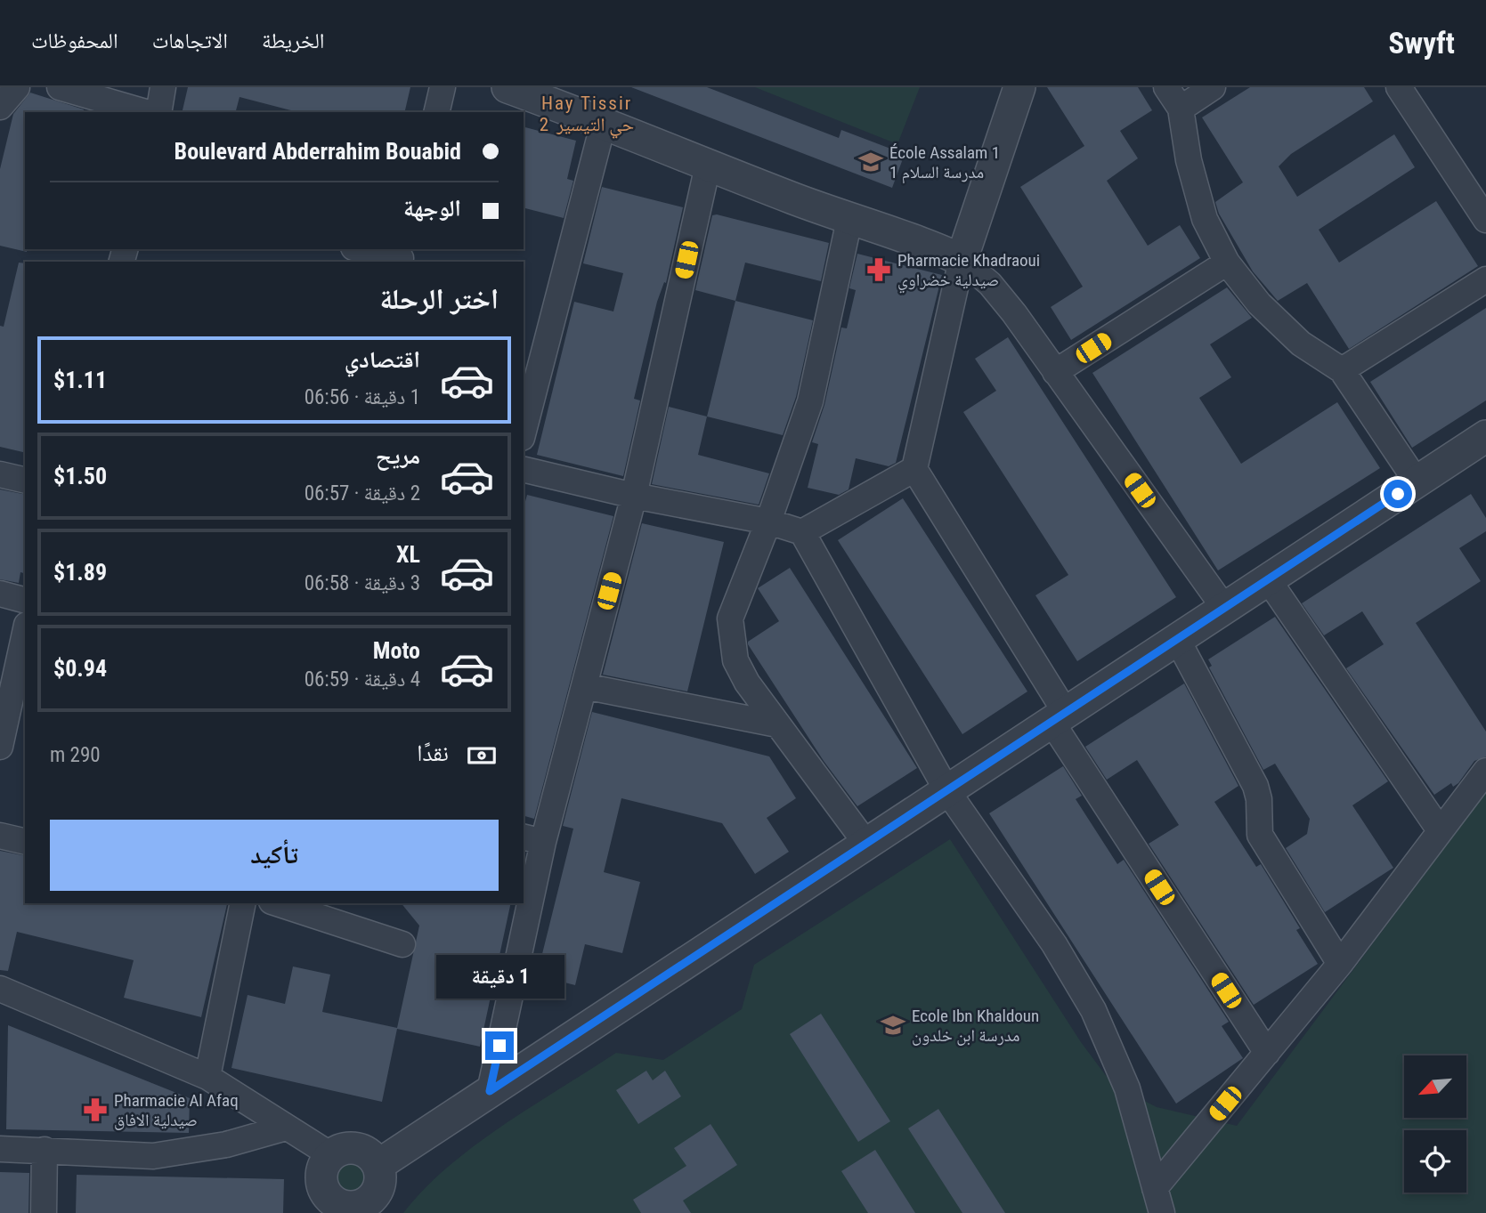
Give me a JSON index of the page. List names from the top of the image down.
{
  "districts": ["Hay Tissir 2 حي التيسير"],
  "places": {
    "school or university": ["École Assalam 1 مدرسة السلام 1", "Ecole Ibn Khaldoun مدرسة ابن خلدون"],
    "pharmacy": ["Pharmacie Khadraoui صيدلية خضراوي", "Pharmacie Al Afaq صيدلية الافاق"]
  },
  "north": "bottom left",
  "page": {
    "header": "Swyft",
    "nav": ["الخريطة", "الاتجاهات", "المحفوظات"],
    "banner": ["Boulevard Abderrahim Bouabid", "الوجهة"],
    "heading": "اختر الرحلة",
    "list": [
      {
        "name": "اقتصادي",
        "note": "1 دقيقة · 06:56",
        "value": "$1.11"
      },
      {
        "name": "مريح",
        "note": "2 دقيقة · 06:57",
        "value": "$1.50"
      },
      {
        "name": "XL",
        "note": "3 دقيقة · 06:58",
        "value": "$1.89"
      },
      {
        "name": "Moto",
        "note": "4 دقيقة · 06:59",
        "value": "$0.94"
      }
    ],
    "pay": ["نقدًا", "290 m"],
    "buttons": "تأكيد",
    "bubble": "1 دقيقة"
  }
}
